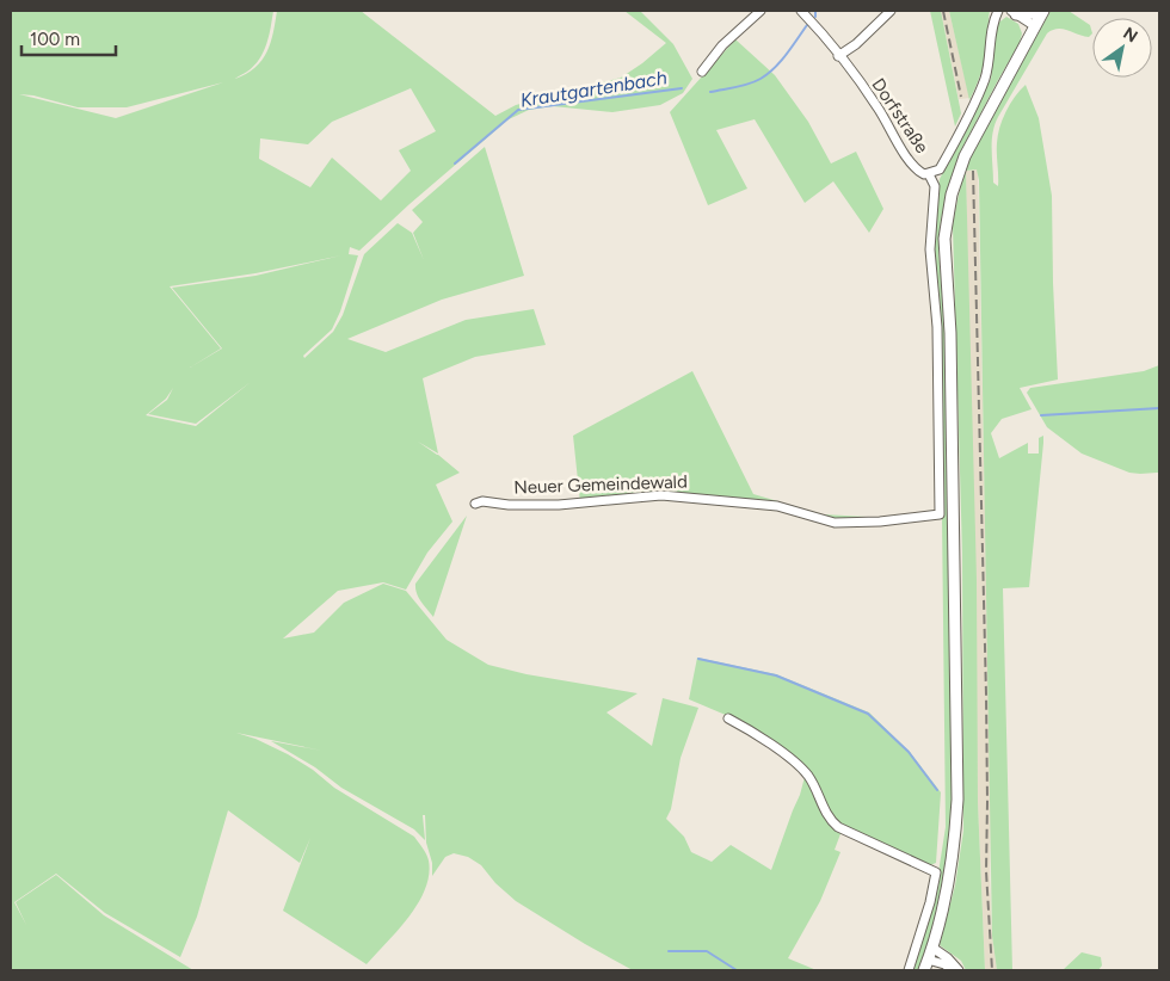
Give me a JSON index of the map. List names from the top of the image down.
{
  "streets": {
    "street": ["Dorfstraße", "Neuer Gemeindewald"]
  },
  "crossings": [
    ["Dorfstraße", "Neuer Gemeindewald"]
  ],
  "water": ["Krautgartenbach"],
  "scale_bar": "100 m",
  "north": "top right"
}
